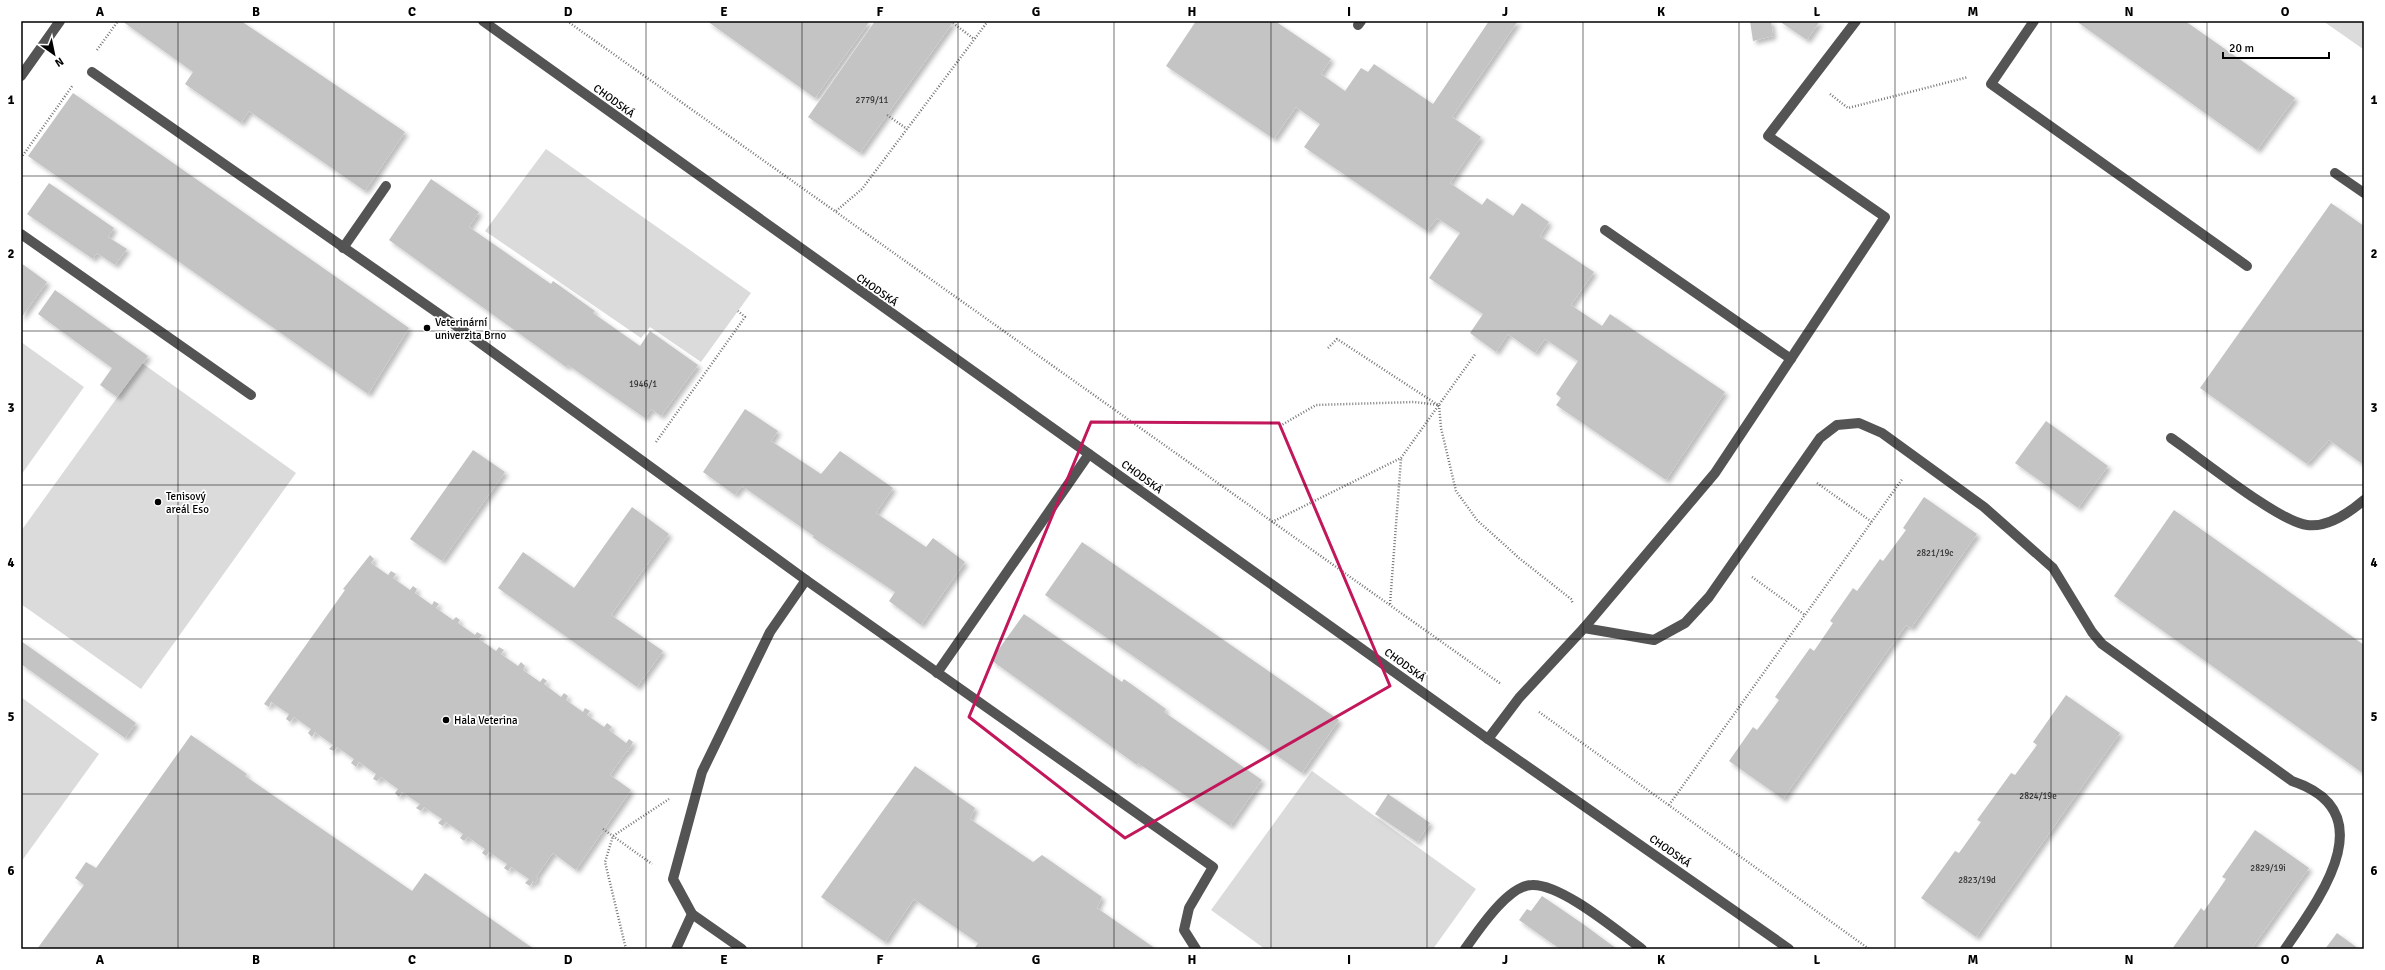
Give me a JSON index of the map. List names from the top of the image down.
{
  "streets": {
    "street": ["CHODSKÁ"]
  },
  "places": ["Veterinární univerzita Brno", "Tenisový areál Eso", "Hala Veterina"],
  "house_numbers": [
    "2779/11",
    "1946/1",
    "2821/19c",
    "2824/19e",
    "2829/19i",
    "2823/19d"
  ],
  "scale_bar": "20 m",
  "north": "bottom right",
  "grid": {
    "columns": [
      "A",
      "B",
      "C",
      "D",
      "E",
      "F",
      "G",
      "H",
      "I",
      "J",
      "K",
      "L",
      "M",
      "N",
      "O"
    ],
    "rows": [
      "1",
      "2",
      "3",
      "4",
      "5",
      "6"
    ]
  }
}
